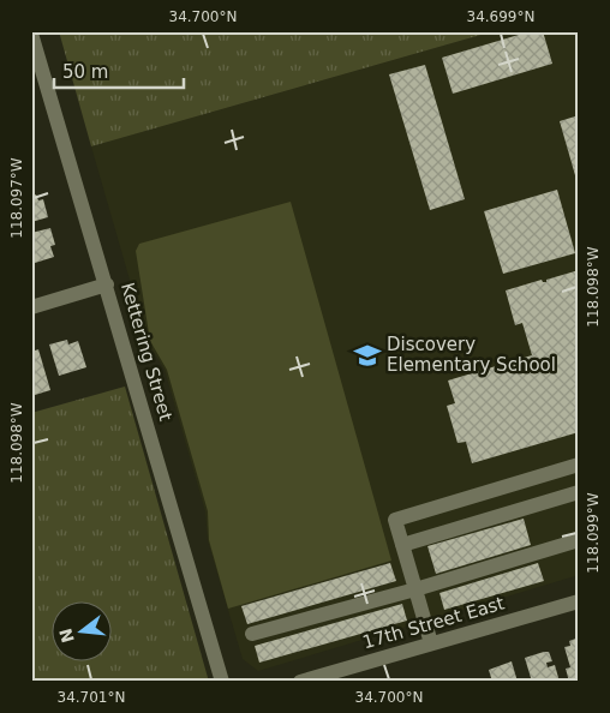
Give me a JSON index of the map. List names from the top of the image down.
{
  "streets": {
    "street": ["Kettering Street", "17th Street East"]
  },
  "places": {
    "school or university": ["Discovery Elementary School"]
  },
  "scale_bar": "50 m",
  "north": "left",
  "coordinates": [
    "34.700°N",
    "34.699°N",
    "118.097°W",
    "118.098°W",
    "118.099°W",
    "34.701°N"
  ]
}
